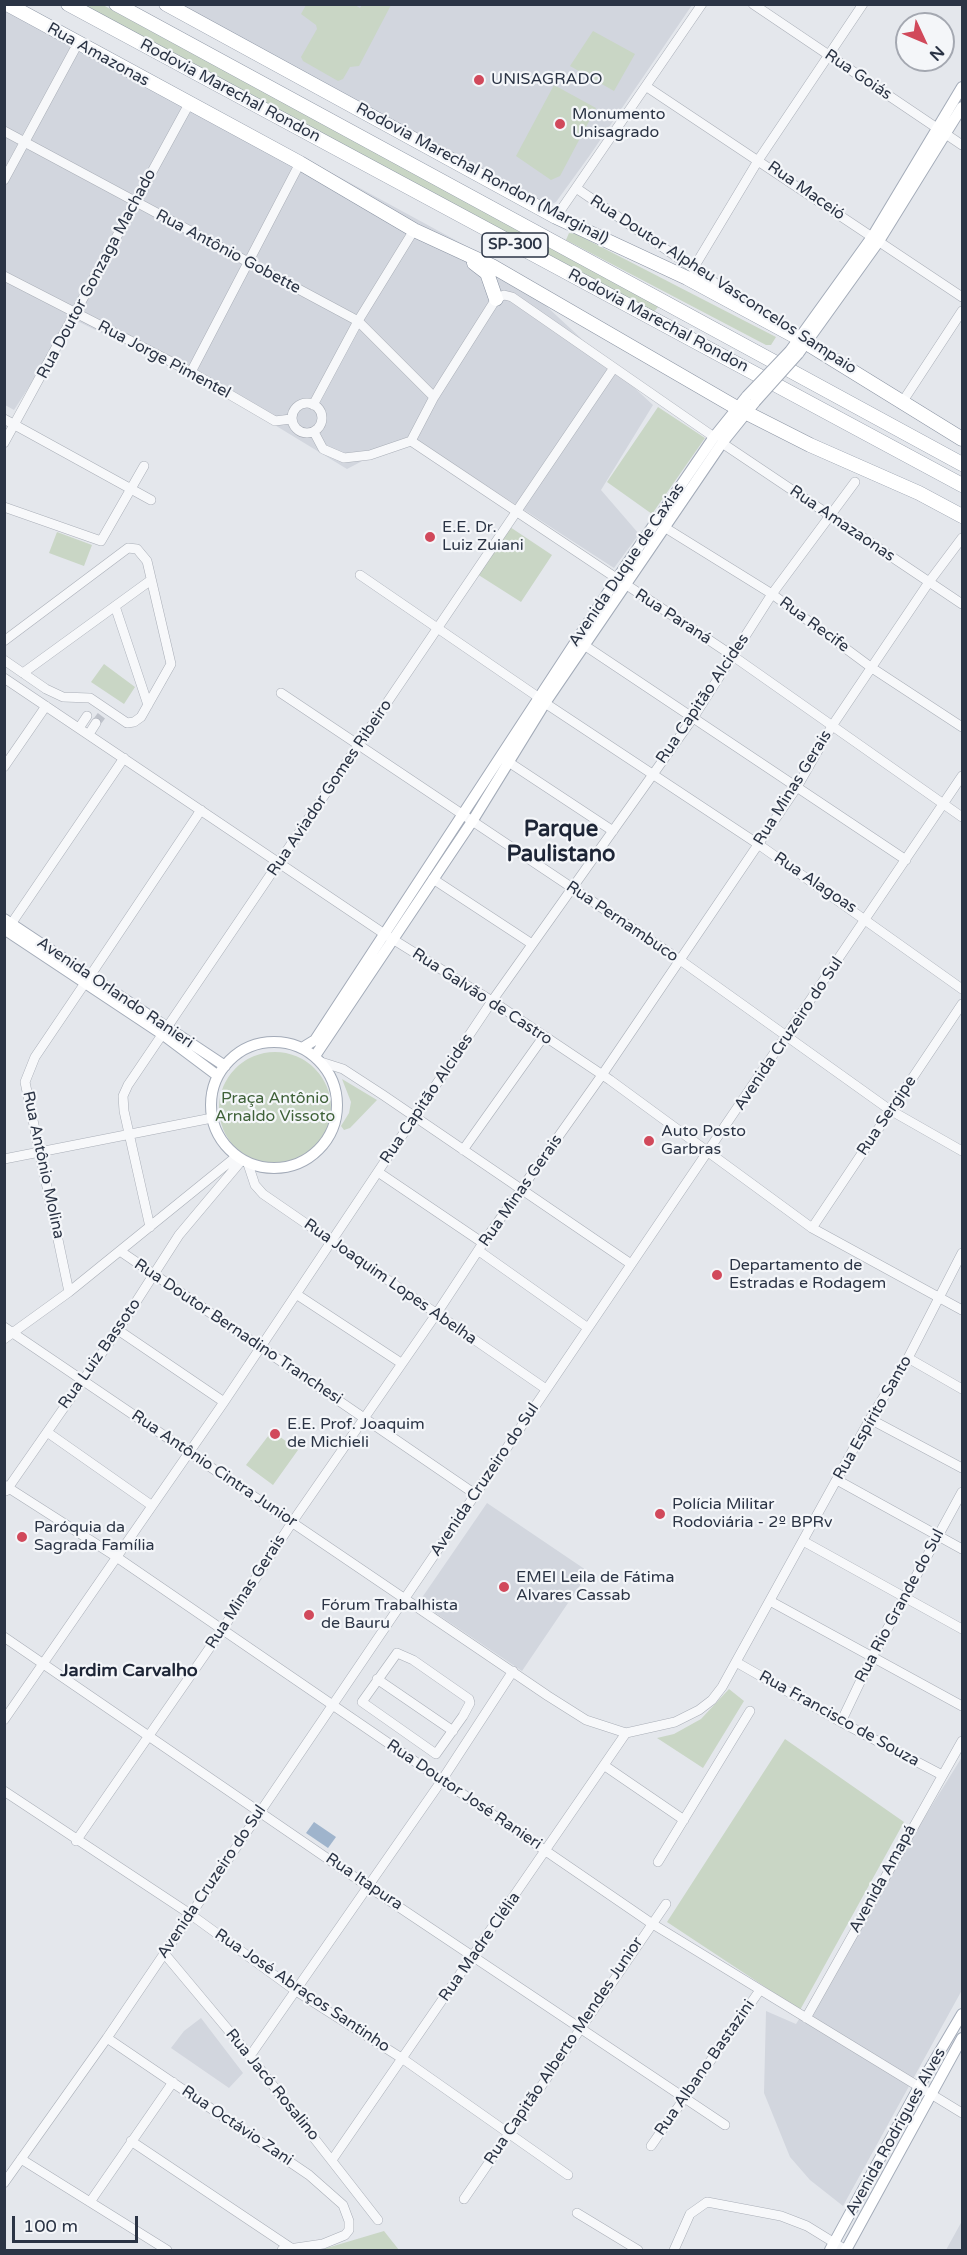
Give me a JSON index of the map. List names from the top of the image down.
{
  "streets": {
    "highway": [
      "Rua Amazonas",
      "Rodovia Marechal Rondon",
      "Rodovia Marechal Rondon (Marginal)",
      "SP-300",
      "Rua Doutor Alpheu Vasconcelos Sampaio"
    ],
    "main road": ["Avenida Duque de Caxias", "Avenida Orlando Ranieri", "Avenida Rodrigues Alves"],
    "street": [
      "Rua Goiás",
      "Rua Maceió",
      "Rua Antônio Gobette",
      "Rua Doutor Gonzaga Machado",
      "Rua Jorge Pimentel",
      "Rua Amazaonas",
      "Rua Paraná",
      "Rua Recife",
      "Rua Capitão Alcides",
      "Rua Aviador Gomes Ribeiro",
      "Rua Minas Gerais",
      "Rua Alagoas",
      "Rua Pernambuco",
      "Rua Galvão de Castro",
      "Avenida Cruzeiro do Sul",
      "Rua Sergipe",
      "Rua Antônio Molina",
      "Rua Joaquim Lopes Abelha",
      "Rua Doutor Bernadino Tranchesi",
      "Rua Luiz Bassoto",
      "Rua Espírito Santo",
      "Rua Antônio Cintra Junior",
      "Rua Rio Grande do Sul",
      "Rua Francisco de Souza",
      "Rua Doutor José Ranieri",
      "Avenida Amapá",
      "Rua Itapura",
      "Rua Madre Clélia",
      "Rua José Abraços Santinho",
      "Rua Capitão Alberto Mendes Junior",
      "Rua Albano Bastazini",
      "Rua Jacó Rosalino",
      "Rua Octávio Zani"
    ]
  },
  "crossings": [
    ["Rua Amazonas", "Rua Doutor Gonzaga Machado"],
    ["Rua Goiás", "Avenida Duque de Caxias"],
    ["Rodovia Marechal Rondon (Marginal)", "Rua Doutor Alpheu Vasconcelos Sampaio"],
    ["Rodovia Marechal Rondon (Marginal)", "Avenida Duque de Caxias"],
    ["Rua Maceió", "Avenida Duque de Caxias"],
    ["Rua Antônio Gobette", "Rua Doutor Gonzaga Machado"],
    ["Rua Doutor Gonzaga Machado", "Rua Jorge Pimentel"],
    ["Rua Doutor Alpheu Vasconcelos Sampaio", "Avenida Duque de Caxias"],
    ["Rua Jorge Pimentel", "Rua Paraná"],
    ["Rua Amazaonas", "Avenida Duque de Caxias"],
    ["Rua Amazaonas", "Rua Capitão Alcides"],
    ["Rua Amazaonas", "Rua Aviador Gomes Ribeiro"],
    ["Rua Amazaonas", "Rua Minas Gerais"],
    ["Avenida Duque de Caxias", "Rua Paraná"],
    ["Avenida Duque de Caxias", "Rua Recife"],
    ["Avenida Duque de Caxias", "Rua Alagoas"],
    ["Avenida Duque de Caxias", "Rua Pernambuco"],
    ["Avenida Duque de Caxias", "Avenida Orlando Ranieri"],
    ["Avenida Duque de Caxias", "Rua Galvão de Castro"],
    ["Avenida Duque de Caxias", "Rua Joaquim Lopes Abelha"],
    ["Avenida Duque de Caxias", "Rua Luiz Bassoto"],
    ["Rua Paraná", "Rua Capitão Alcides"],
    ["Rua Paraná", "Rua Aviador Gomes Ribeiro"],
    ["Rua Paraná", "Rua Minas Gerais"],
    ["Rua Paraná", "Avenida Cruzeiro do Sul"],
    ["Rua Recife", "Rua Capitão Alcides"],
    ["Rua Recife", "Rua Minas Gerais"],
    ["Rua Capitão Alcides", "Rua Alagoas"],
    ["Rua Capitão Alcides", "Rua Pernambuco"],
    ["Rua Capitão Alcides", "Rua Galvão de Castro"],
    ["Rua Capitão Alcides", "Rua Joaquim Lopes Abelha"],
    ["Rua Capitão Alcides", "Rua Doutor Bernadino Tranchesi"],
    ["Rua Capitão Alcides", "Rua Antônio Cintra Junior"],
    ["Rua Capitão Alcides", "Rua Doutor José Ranieri"],
    ["Rua Capitão Alcides", "Rua Itapura"],
    ["Rua Aviador Gomes Ribeiro", "Rua Alagoas"],
    ["Rua Aviador Gomes Ribeiro", "Rua Pernambuco"],
    ["Rua Aviador Gomes Ribeiro", "Avenida Orlando Ranieri"],
    ["Rua Aviador Gomes Ribeiro", "Rua Galvão de Castro"],
    ["Rua Minas Gerais", "Rua Alagoas"],
    ["Rua Minas Gerais", "Rua Pernambuco"],
    ["Rua Minas Gerais", "Rua Galvão de Castro"],
    ["Rua Minas Gerais", "Rua Joaquim Lopes Abelha"],
    ["Rua Minas Gerais", "Rua Doutor Bernadino Tranchesi"],
    ["Rua Minas Gerais", "Rua Antônio Cintra Junior"],
    ["Rua Minas Gerais", "Rua Doutor José Ranieri"],
    ["Rua Minas Gerais", "Rua Itapura"],
    ["Rua Minas Gerais", "Rua José Abraços Santinho"],
    ["Rua Alagoas", "Avenida Cruzeiro do Sul"],
    ["Rua Pernambuco", "Avenida Cruzeiro do Sul"],
    ["Rua Pernambuco", "Rua Sergipe"],
    ["Avenida Orlando Ranieri", "Rua Antônio Molina"],
    ["Avenida Orlando Ranieri", "Rua Joaquim Lopes Abelha"],
    ["Avenida Orlando Ranieri", "Rua Luiz Bassoto"],
    ["Rua Galvão de Castro", "Avenida Cruzeiro do Sul"],
    ["Rua Galvão de Castro", "Rua Sergipe"],
    ["Rua Galvão de Castro", "Rua Antônio Molina"],
    ["Rua Galvão de Castro", "Rua Espírito Santo"],
    ["Avenida Cruzeiro do Sul", "Rua Joaquim Lopes Abelha"],
    ["Avenida Cruzeiro do Sul", "Rua Doutor Bernadino Tranchesi"],
    ["Avenida Cruzeiro do Sul", "Rua Antônio Cintra Junior"],
    ["Avenida Cruzeiro do Sul", "Rua Doutor José Ranieri"],
    ["Avenida Cruzeiro do Sul", "Rua Itapura"],
    ["Avenida Cruzeiro do Sul", "Rua José Abraços Santinho"],
    ["Avenida Cruzeiro do Sul", "Rua Jacó Rosalino"],
    ["Avenida Cruzeiro do Sul", "Rua Octávio Zani"],
    ["Rua Joaquim Lopes Abelha", "Rua Luiz Bassoto"],
    ["Rua Doutor Bernadino Tranchesi", "Rua Luiz Bassoto"],
    ["Rua Luiz Bassoto", "Rua Antônio Cintra Junior"],
    ["Rua Luiz Bassoto", "Rua Doutor José Ranieri"],
    ["Rua Espírito Santo", "Rua Antônio Cintra Junior"],
    ["Rua Espírito Santo", "Rua Francisco de Souza"],
    ["Rua Espírito Santo", "Rua Madre Clélia"],
    ["Rua Antônio Cintra Junior", "Rua Madre Clélia"],
    ["Rua Rio Grande do Sul", "Rua Francisco de Souza"],
    ["Rua Francisco de Souza", "Avenida Amapá"],
    ["Rua Doutor José Ranieri", "Avenida Amapá"],
    ["Rua Doutor José Ranieri", "Rua Madre Clélia"],
    ["Rua Doutor José Ranieri", "Rua Capitão Alberto Mendes Junior"],
    ["Rua Doutor José Ranieri", "Rua Albano Bastazini"],
    ["Rua Doutor José Ranieri", "Avenida Rodrigues Alves"],
    ["Rua Itapura", "Rua Madre Clélia"],
    ["Rua Itapura", "Rua Capitão Alberto Mendes Junior"],
    ["Rua Itapura", "Rua Albano Bastazini"],
    ["Rua Madre Clélia", "Rua José Abraços Santinho"],
    ["Rua Madre Clélia", "Rua Jacó Rosalino"],
    ["Rua José Abraços Santinho", "Rua Capitão Alberto Mendes Junior"]
  ],
  "districts": ["Parque Paulistano", "Jardim Carvalho"],
  "parks": ["Praça Antônio Arnaldo Vissoto"],
  "places": [
    "UNISAGRADO",
    "Monumento Unisagrado",
    "E.E. Dr. Luiz Zuiani",
    "Auto Posto Garbras",
    "Departamento de Estradas e Rodagem",
    "E.E. Prof. Joaquim de Michieli",
    "Polícia Militar Rodoviária - 2º BPRv",
    "Paróquia da Sagrada Família",
    "EMEI Leila de Fátima Alvares Cassab",
    "Fórum Trabalhista de Bauru"
  ],
  "scale_bar": "100 m",
  "north": "bottom right"
}
